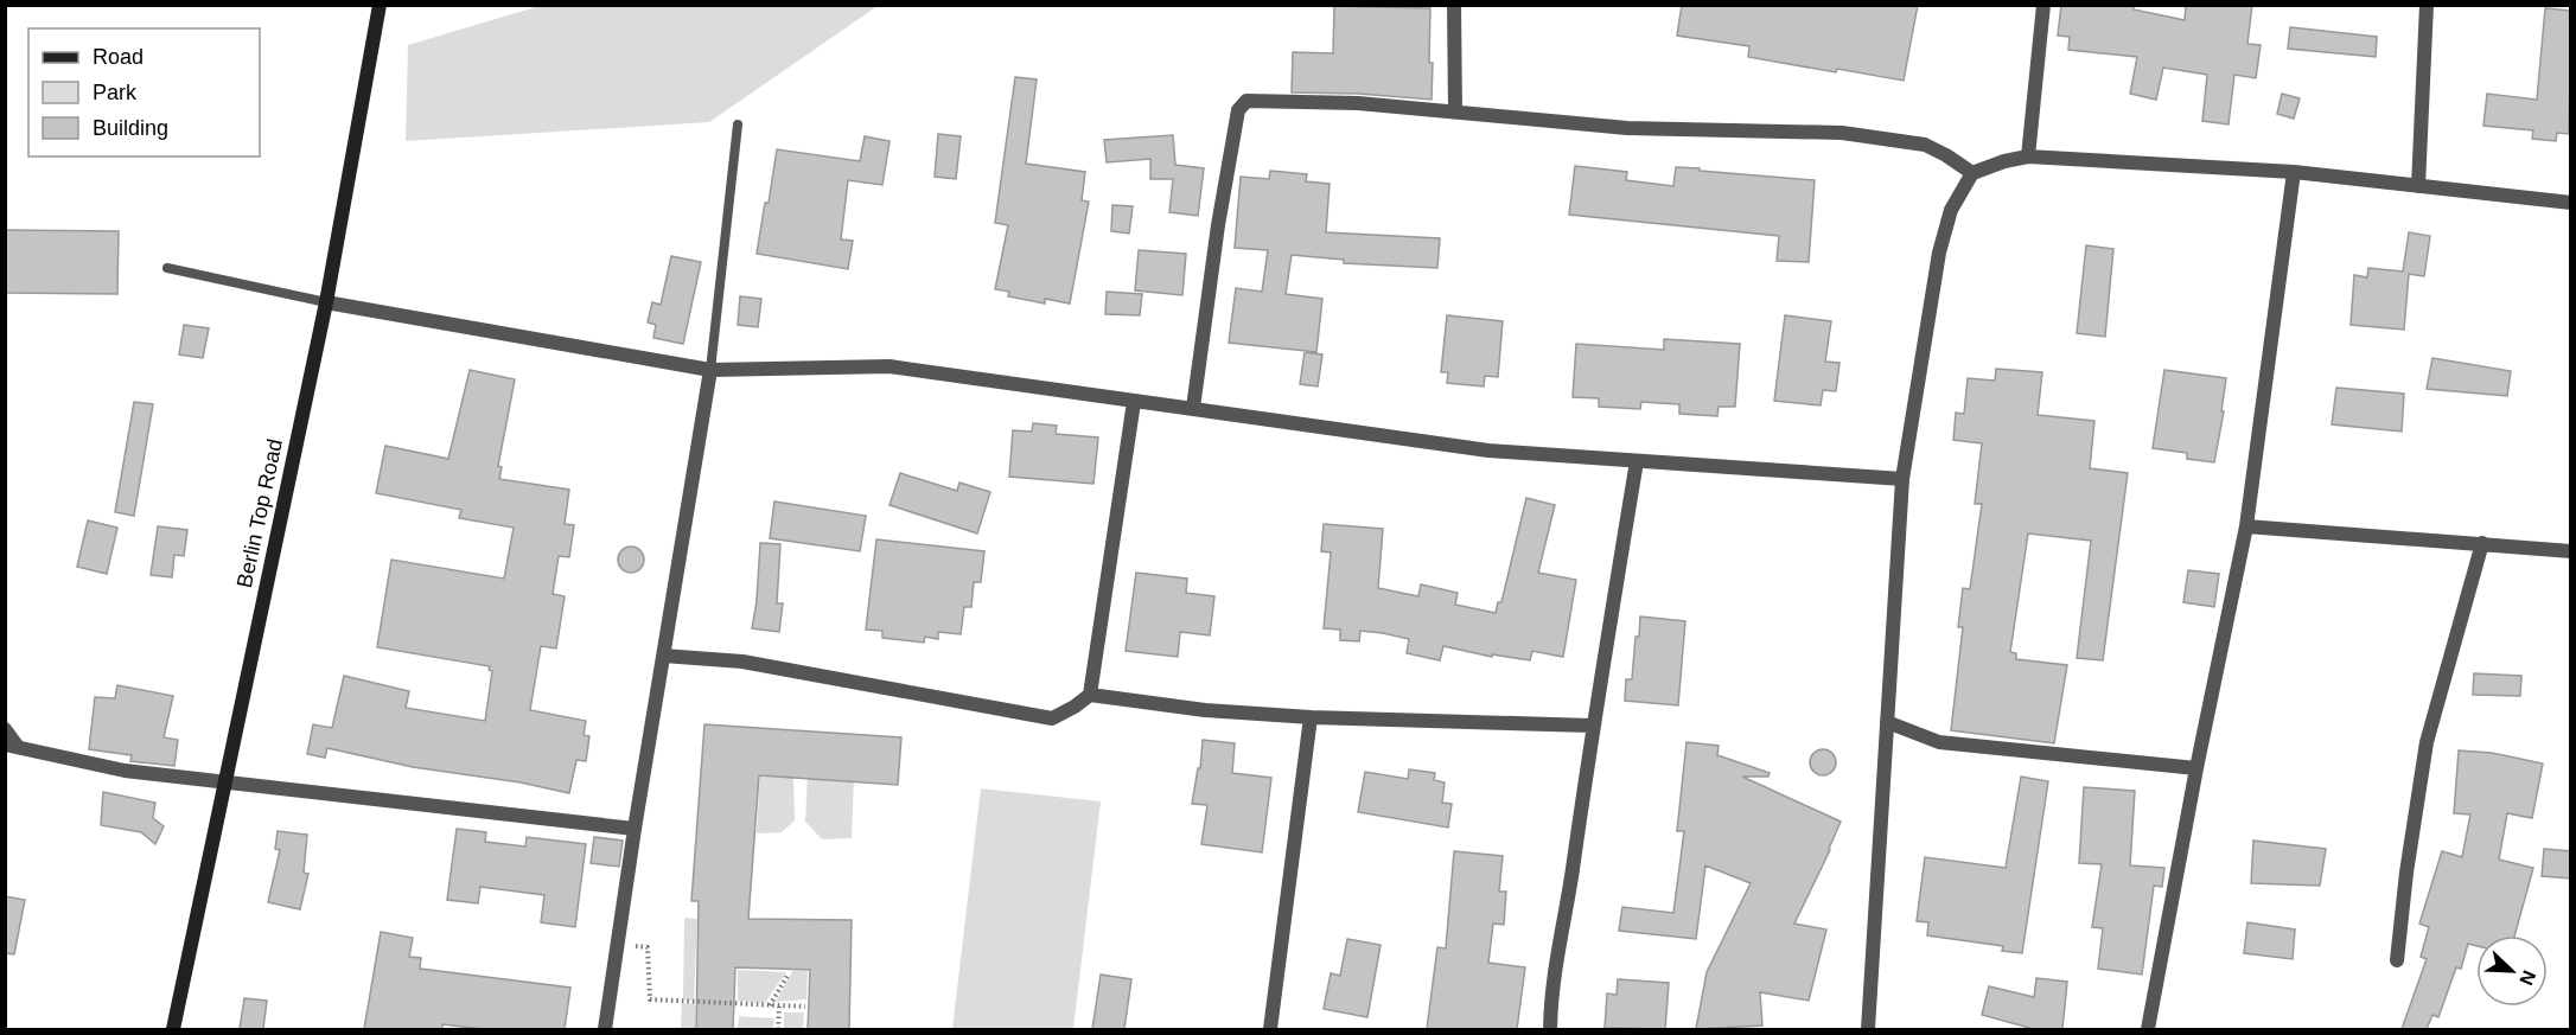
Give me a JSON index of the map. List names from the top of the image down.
{
  "streets": {
    "street": ["Berlin Top Road"]
  },
  "legend": ["Road", "Park", "Building"],
  "north": "bottom right"
}
